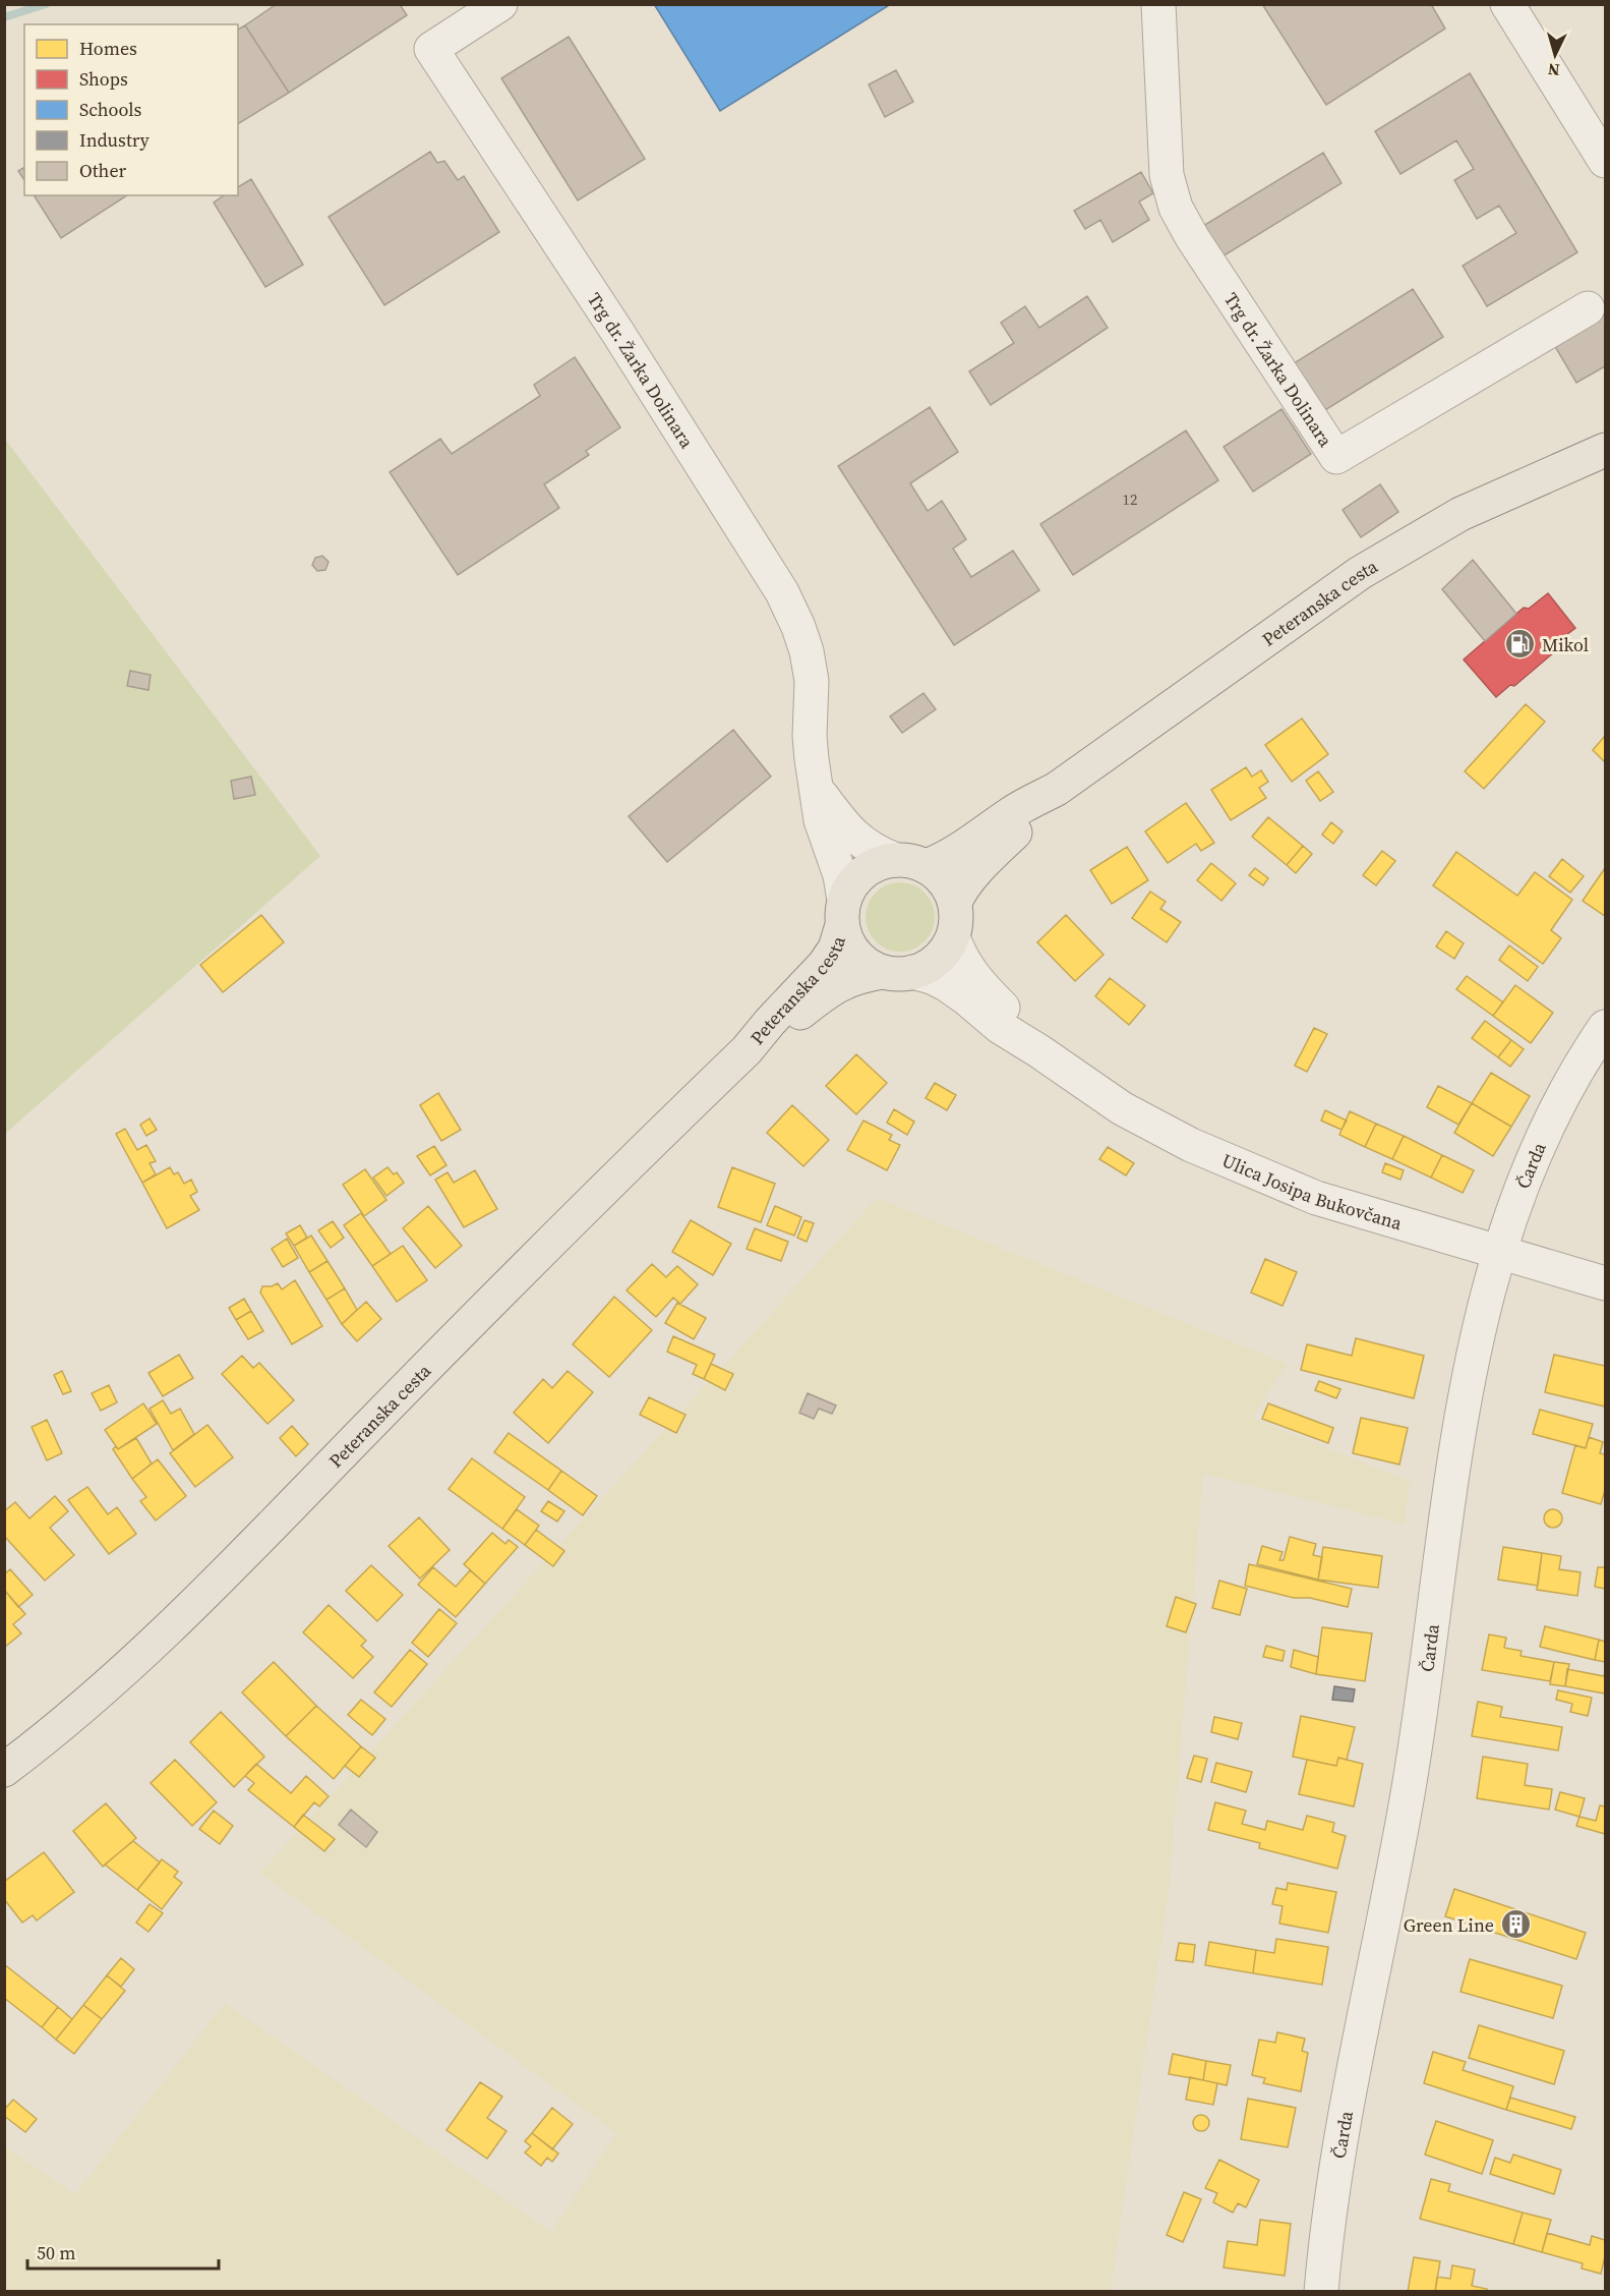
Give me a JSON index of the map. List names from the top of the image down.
{
  "streets": {
    "main road": ["Peteranska cesta"],
    "street": ["Trg dr. Žarka Dolinara", "Čarda", "Ulica Josipa Bukovčana"]
  },
  "crossings": [
    ["Trg dr. Žarka Dolinara", "Peteranska cesta"],
    ["Trg dr. Žarka Dolinara", "Ulica Josipa Bukovčana"],
    ["Peteranska cesta", "Ulica Josipa Bukovčana"],
    ["Čarda", "Ulica Josipa Bukovčana"]
  ],
  "places": {
    "fuel station": ["Mikol"],
    "building": ["Green Line"]
  },
  "house_numbers": ["12"],
  "legend": [
    "Homes",
    "Shops",
    "Schools",
    "Industry",
    "Other"
  ],
  "scale_bar": "50 m",
  "north": "bottom"
}
